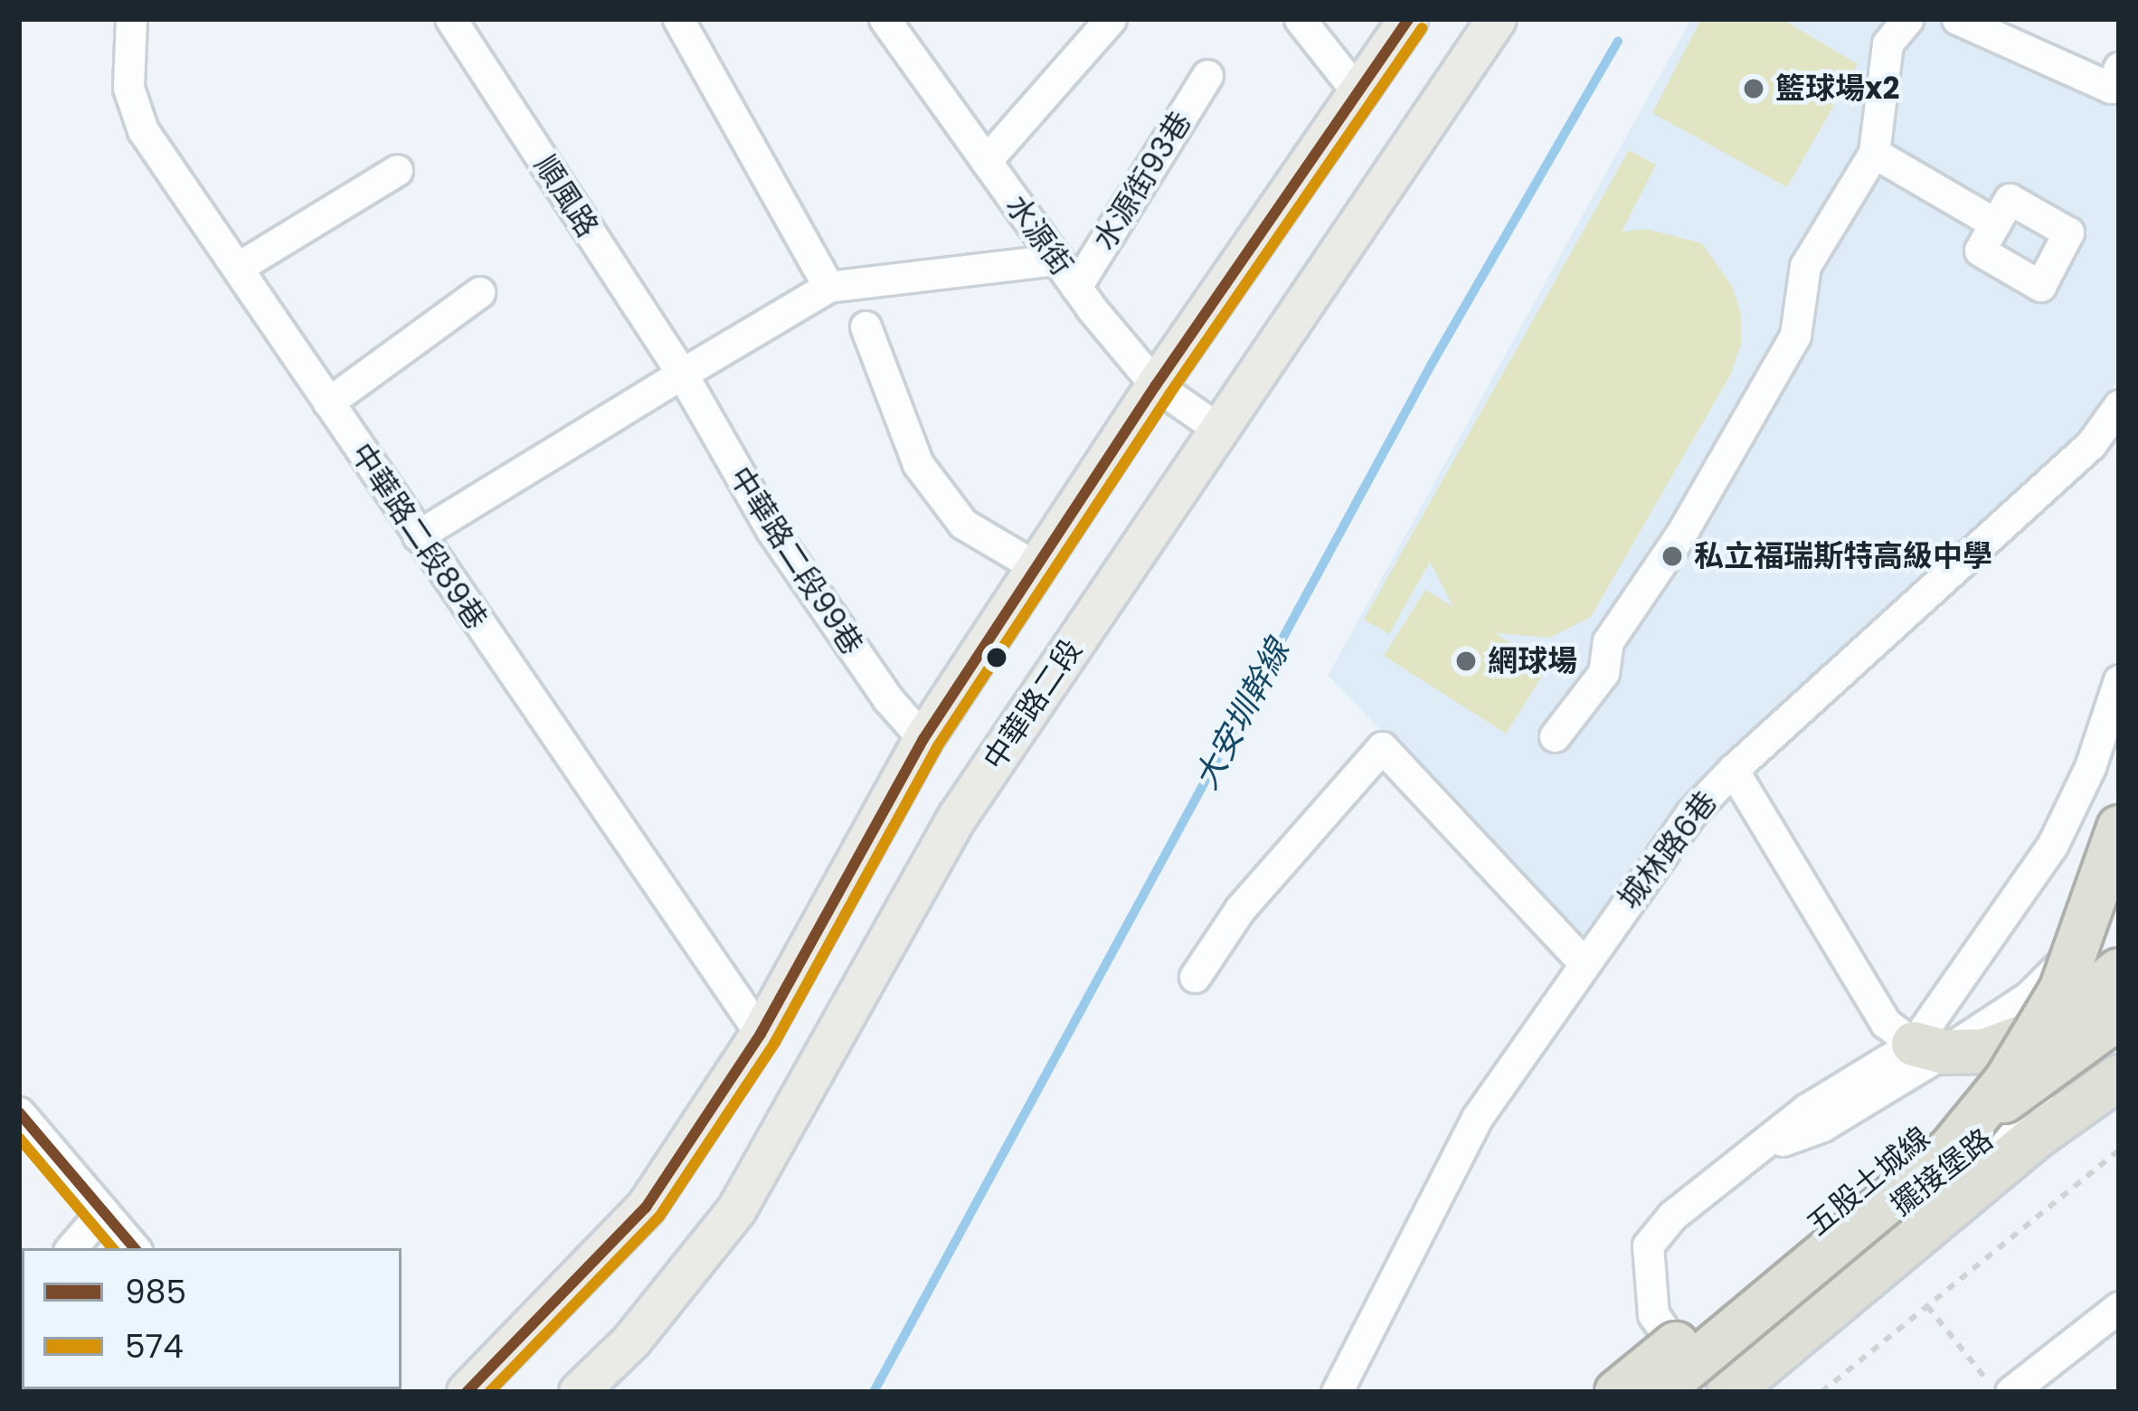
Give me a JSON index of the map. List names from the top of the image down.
{
  "streets": {
    "highway": ["五股土城線"],
    "main road": ["中華路二段"],
    "street": [
      "水源街93巷",
      "順風路",
      "水源街",
      "中華路二段89巷",
      "中華路二段99巷",
      "城林路6巷",
      "擺接堡路"
    ]
  },
  "crossings": [
    ["水源街93巷", "水源街"],
    ["順風路", "中華路二段99巷"],
    ["水源街", "中華路二段"]
  ],
  "water": ["大安圳幹線"],
  "places": ["籃球場x2", "私立福瑞斯特高級中學", "網球場"],
  "lines": ["transit line 985", "transit line 574"],
  "legend": ["985", "574"]
}
